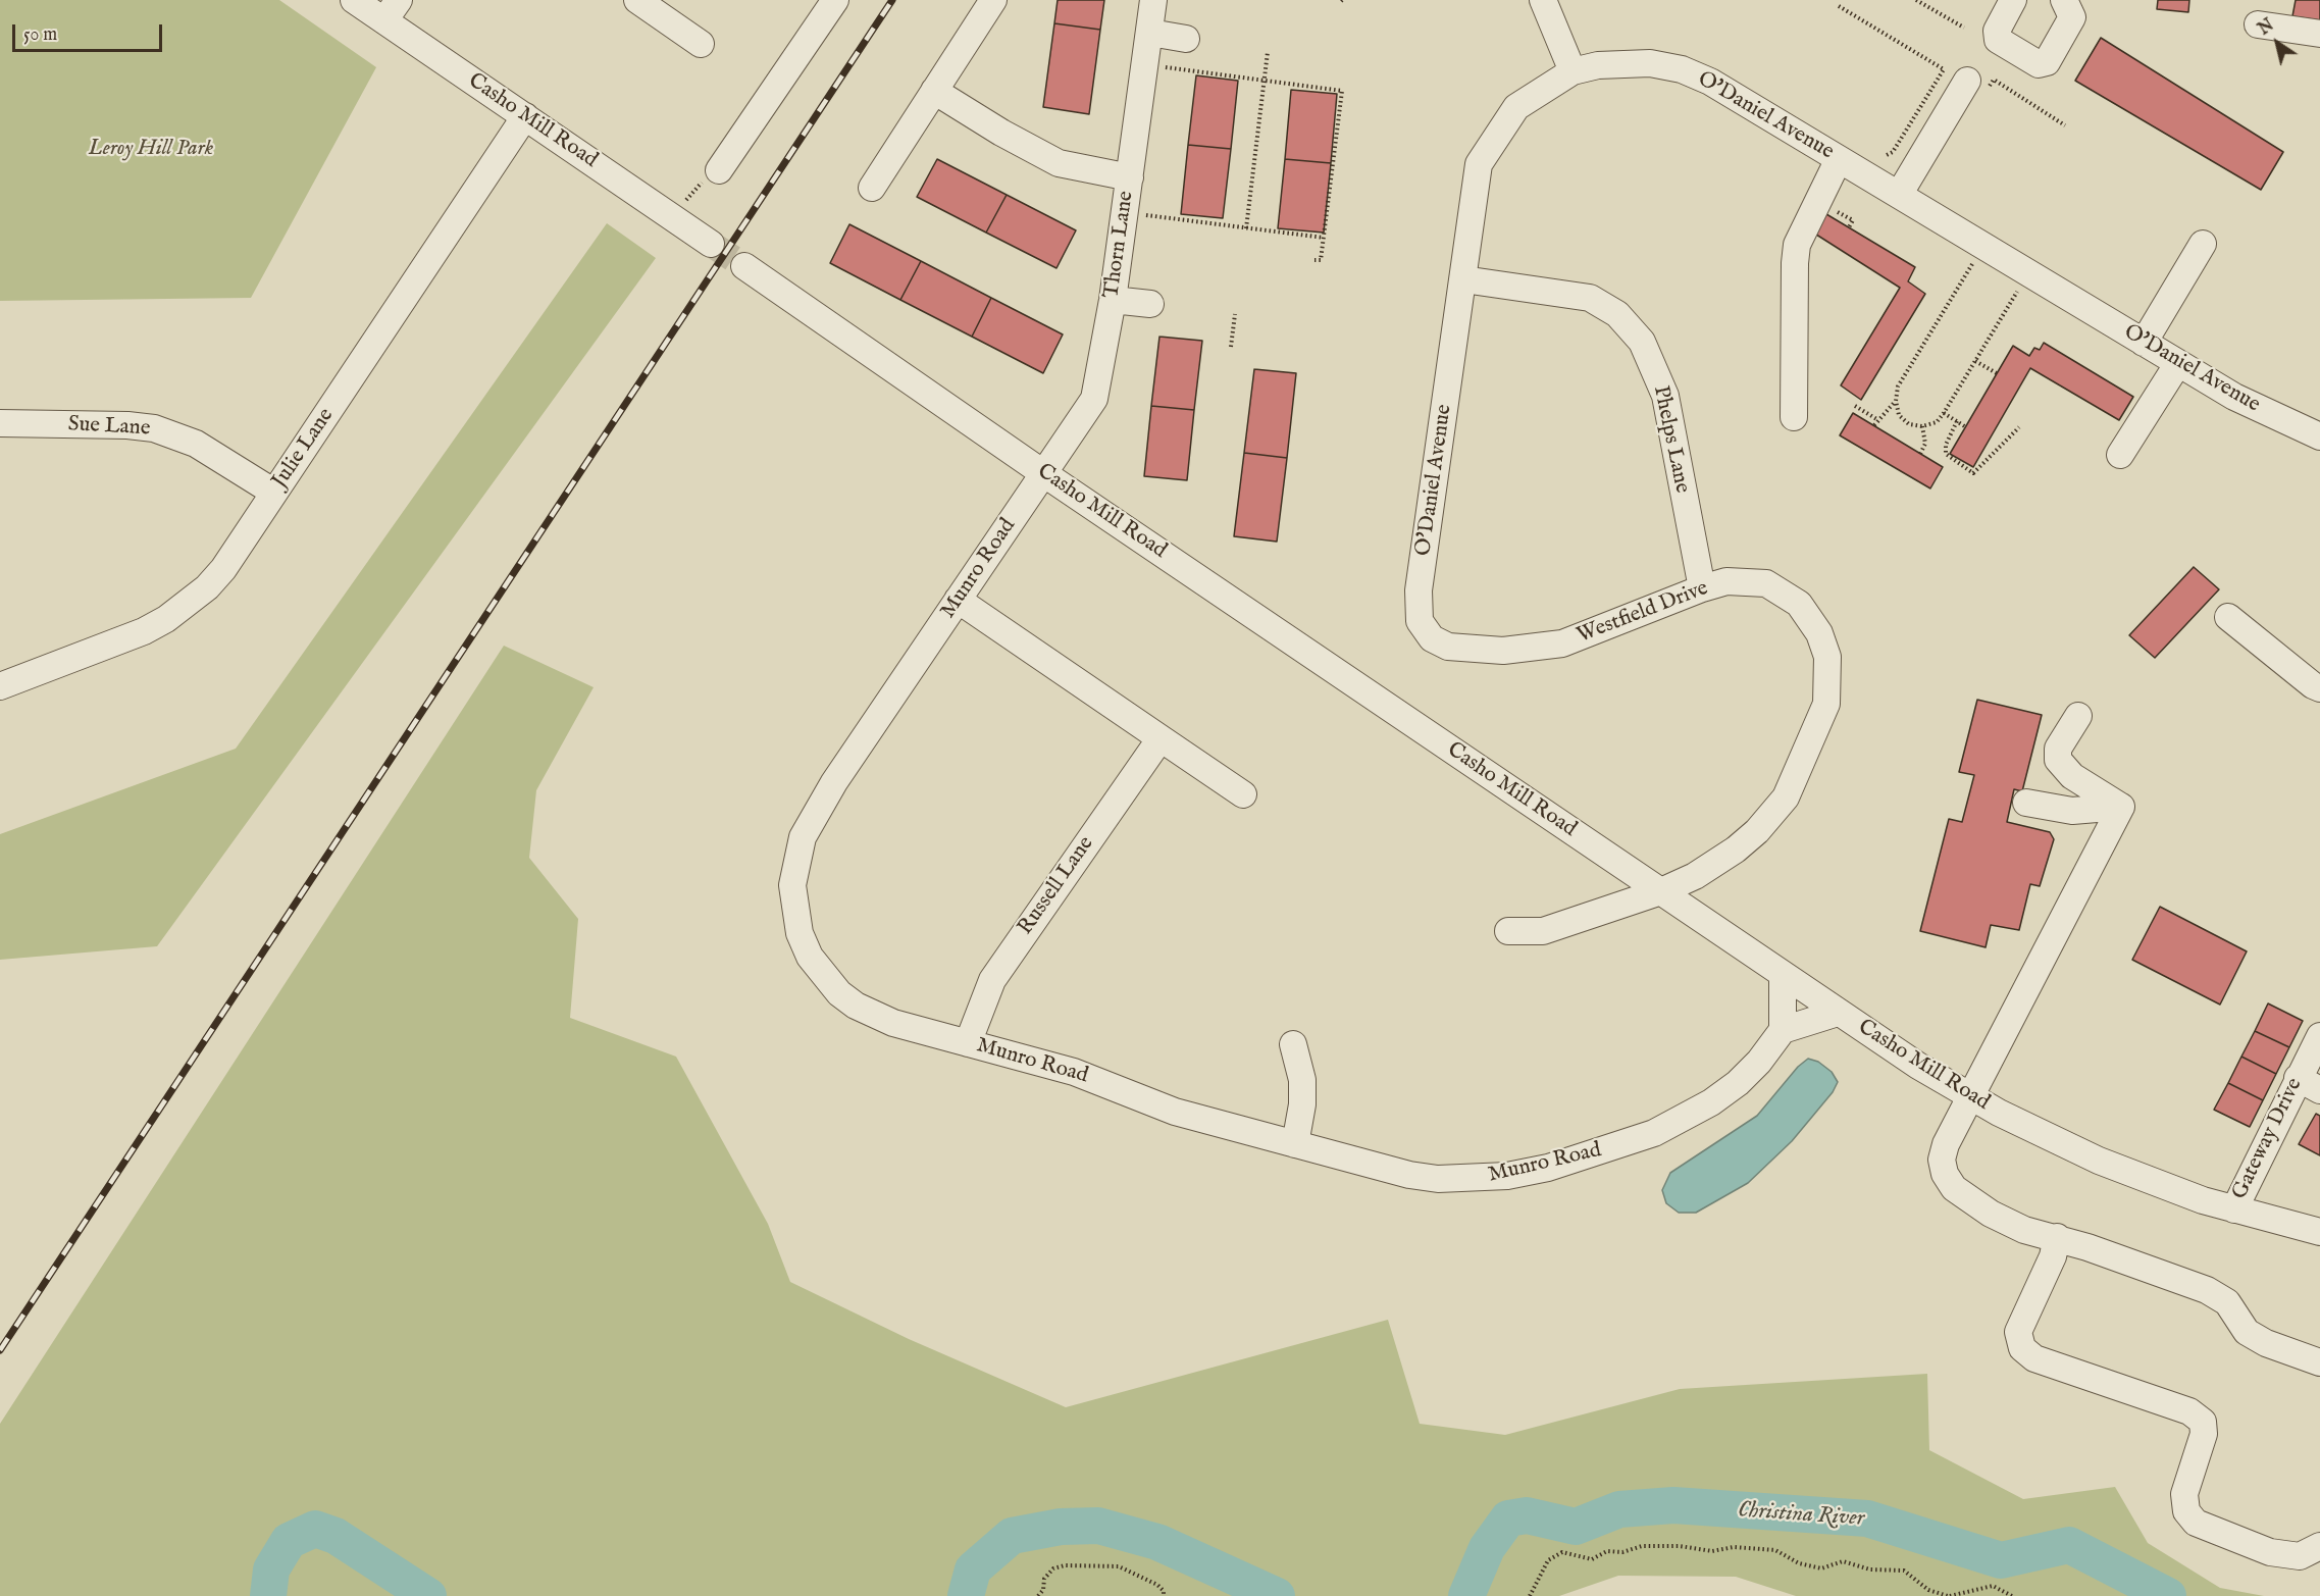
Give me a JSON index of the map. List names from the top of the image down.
{
  "streets": {
    "street": [
      "O'Daniel Avenue",
      "Casho Mill Road",
      "Thorn Lane",
      "Sue Lane",
      "Phelps Lane",
      "Julie Lane",
      "Munro Road",
      "Westfield Drive",
      "Russell Lane",
      "Gateway Drive"
    ]
  },
  "crossings": [
    ["O'Daniel Avenue", "Phelps Lane"],
    ["O'Daniel Avenue", "Westfield Drive"],
    ["Casho Mill Road", "Thorn Lane"],
    ["Casho Mill Road", "Julie Lane"],
    ["Casho Mill Road", "Munro Road"],
    ["Casho Mill Road", "Westfield Drive"],
    ["Casho Mill Road", "Gateway Drive"],
    ["Thorn Lane", "Munro Road"],
    ["Sue Lane", "Julie Lane"],
    ["Phelps Lane", "Westfield Drive"],
    ["Munro Road", "Russell Lane"]
  ],
  "water": ["Christina River"],
  "parks": ["Leroy Hill Park"],
  "scale_bar": "50 m",
  "north": "top left"
}
